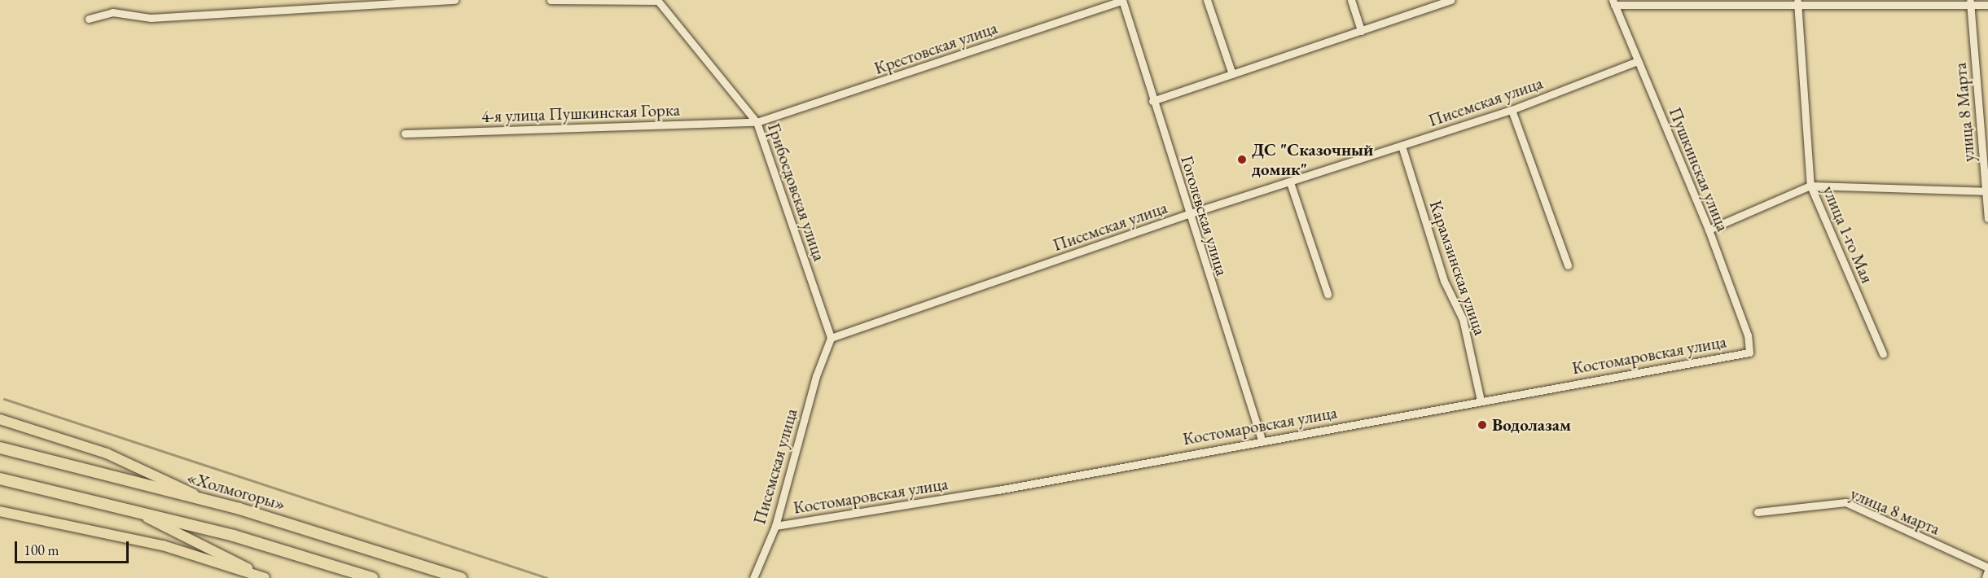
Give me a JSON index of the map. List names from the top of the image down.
{
  "streets": {
    "highway": ["«Холмогоры»"],
    "street": [
      "Крестовская улица",
      "Писемская улица",
      "улица 8 Марта",
      "4-я улица Пушкинская Горка",
      "Пушкинская улица",
      "Грибоедовская улица",
      "Гоголевская улица",
      "улица 1-го Мая",
      "Карамзинская улица",
      "Костомаровская улица",
      "улица 8 марта"
    ]
  },
  "crossings": [
    ["Крестовская улица", "4-я улица Пушкинская Горка"],
    ["Крестовская улица", "Грибоедовская улица"],
    ["Крестовская улица", "Гоголевская улица"],
    ["Писемская улица", "Пушкинская улица"],
    ["Писемская улица", "Грибоедовская улица"],
    ["Писемская улица", "Гоголевская улица"],
    ["Писемская улица", "Карамзинская улица"],
    ["Писемская улица", "Костомаровская улица"],
    ["4-я улица Пушкинская Горка", "Грибоедовская улица"],
    ["Пушкинская улица", "Костомаровская улица"],
    ["Гоголевская улица", "Костомаровская улица"],
    ["Карамзинская улица", "Костомаровская улица"]
  ],
  "places": ["ДС \"Сказочный домик\"", "Водолазам"],
  "scale_bar": "100 m"
}
